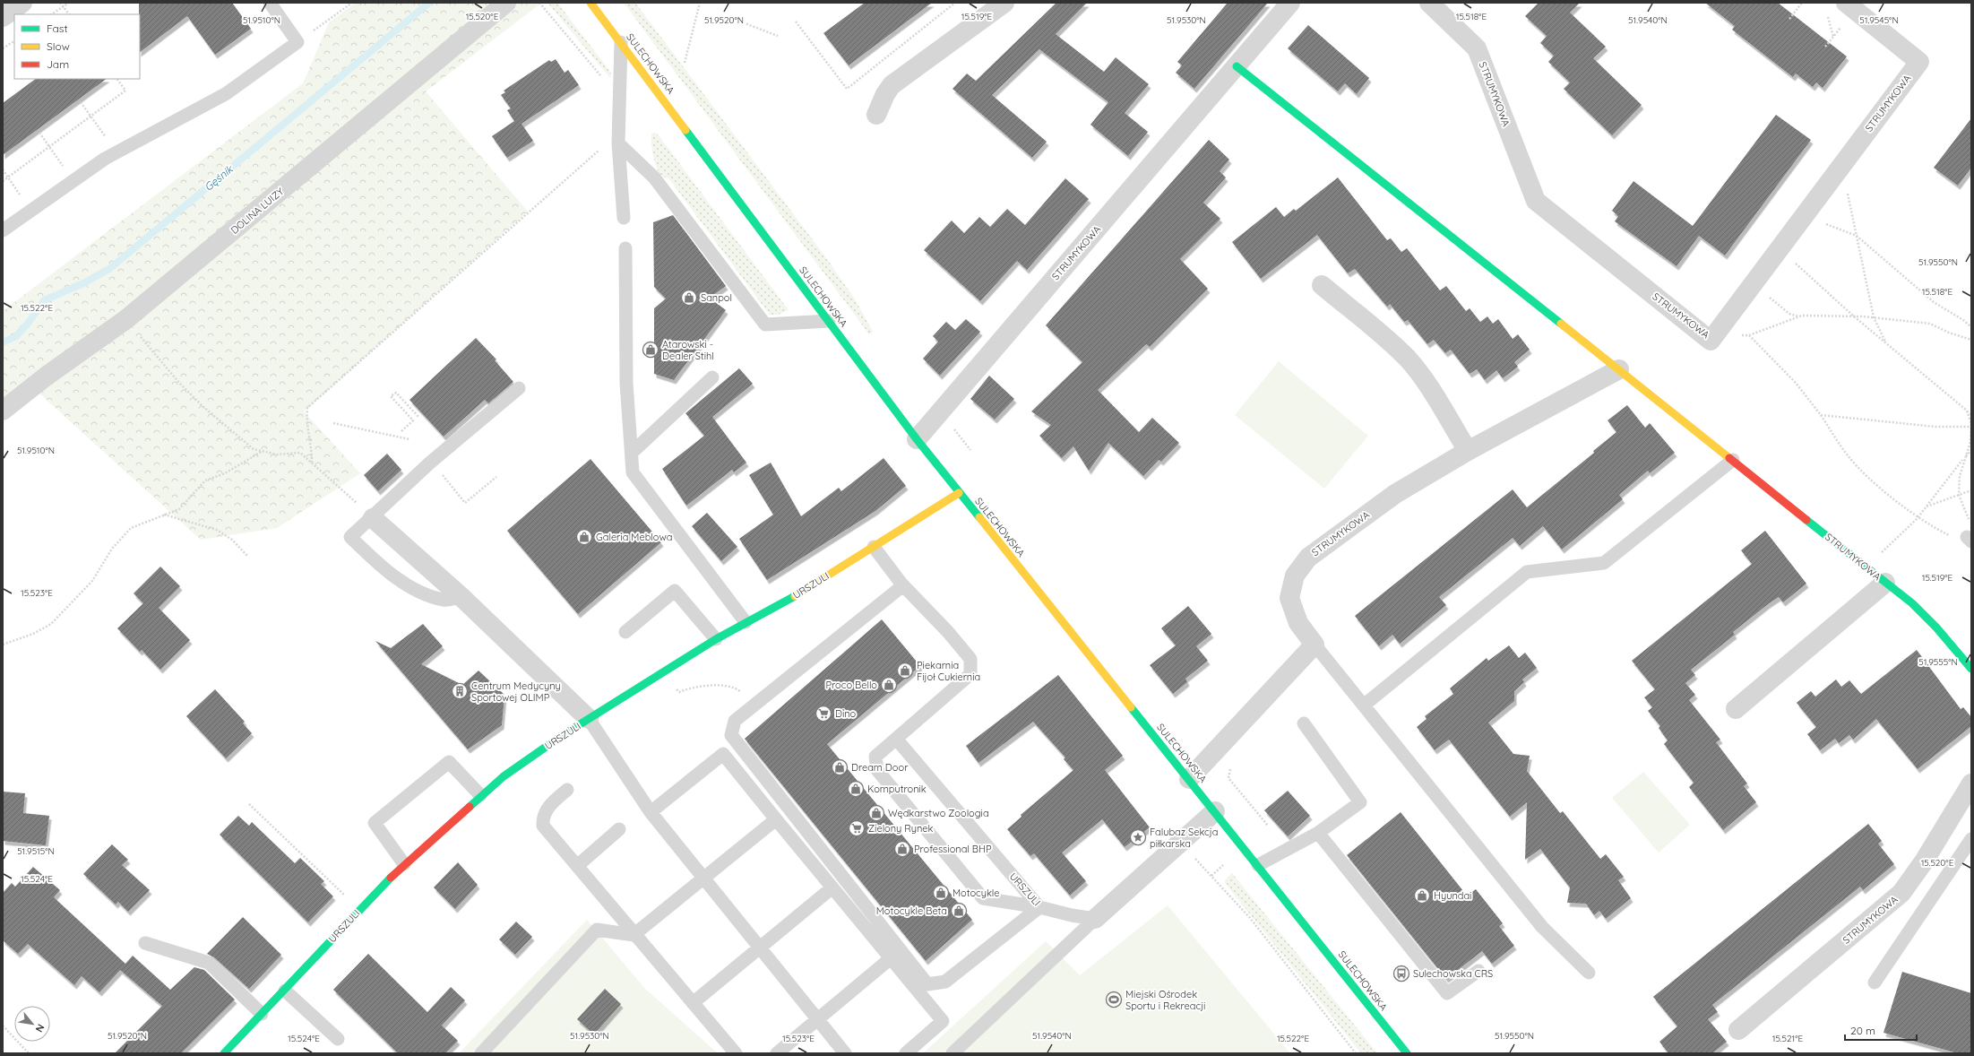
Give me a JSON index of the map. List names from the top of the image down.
{
  "streets": {
    "street": [
      "SULECHOWSKA",
      "STRUMYKOWA",
      "DOLINA LUIZY",
      "URSZULI"
    ]
  },
  "crossings": [
    ["SULECHOWSKA", "STRUMYKOWA"],
    ["SULECHOWSKA", "URSZULI"]
  ],
  "water": ["Gęśnik"],
  "places": {
    "shop": [
      "Sanpol",
      "Atarowski - Dealer Stihl",
      "Galeria Meblowa",
      "Piekarnia Fijoł Cukiernia",
      "Proco Bello",
      "Dream Door",
      "Komputronik",
      "Wędkarstwo Zoologia",
      "Professional BHP",
      "Motocykle",
      "Hyundai",
      "Motocykle Beta"
    ],
    "building": ["Centrum Medycyny Sportowej OLIMP"],
    "supermarket": ["Dino", "Zielony Rynek"],
    "place": ["Falubaz Sekcja piłkarska"],
    "bus stop": ["Sulechowska CRS"],
    "sports": ["Miejski Ośrodek Sportu i Rekreacji"]
  },
  "legend": ["Fast", "Slow", "Jam"],
  "scale_bar": "20 m",
  "north": "bottom right",
  "coordinates": [
    "15.520°E",
    "15.519°E",
    "15.518°E",
    "51.9510°N",
    "51.9520°N",
    "51.9530°N",
    "51.9540°N",
    "51.9545°N",
    "51.9550°N",
    "15.522°E",
    "15.523°E",
    "51.9555°N",
    "51.9515°N",
    "15.524°E",
    "15.521°E"
  ]
}
